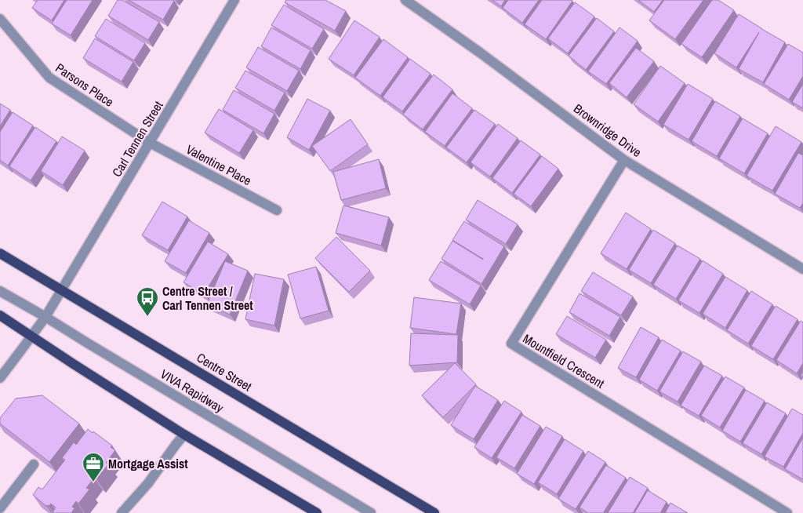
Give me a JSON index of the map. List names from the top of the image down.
{
  "streets": {
    "main road": ["Centre Street"],
    "street": [
      "Parsons Place",
      "Brownridge Drive",
      "Carl Tennen Street",
      "Valentine Place",
      "Mountfield Crescent",
      "VIVA Rapidway"
    ]
  },
  "crossings": [
    ["Parsons Place", "Carl Tennen Street"],
    ["Parsons Place", "Valentine Place"],
    ["Brownridge Drive", "Mountfield Crescent"],
    ["Carl Tennen Street", "Valentine Place"],
    ["Carl Tennen Street", "Centre Street"],
    ["Carl Tennen Street", "VIVA Rapidway"]
  ],
  "places": {
    "bus stop": ["Centre Street / Carl Tennen Street"],
    "office": ["Mortgage Assist"]
  }
}
